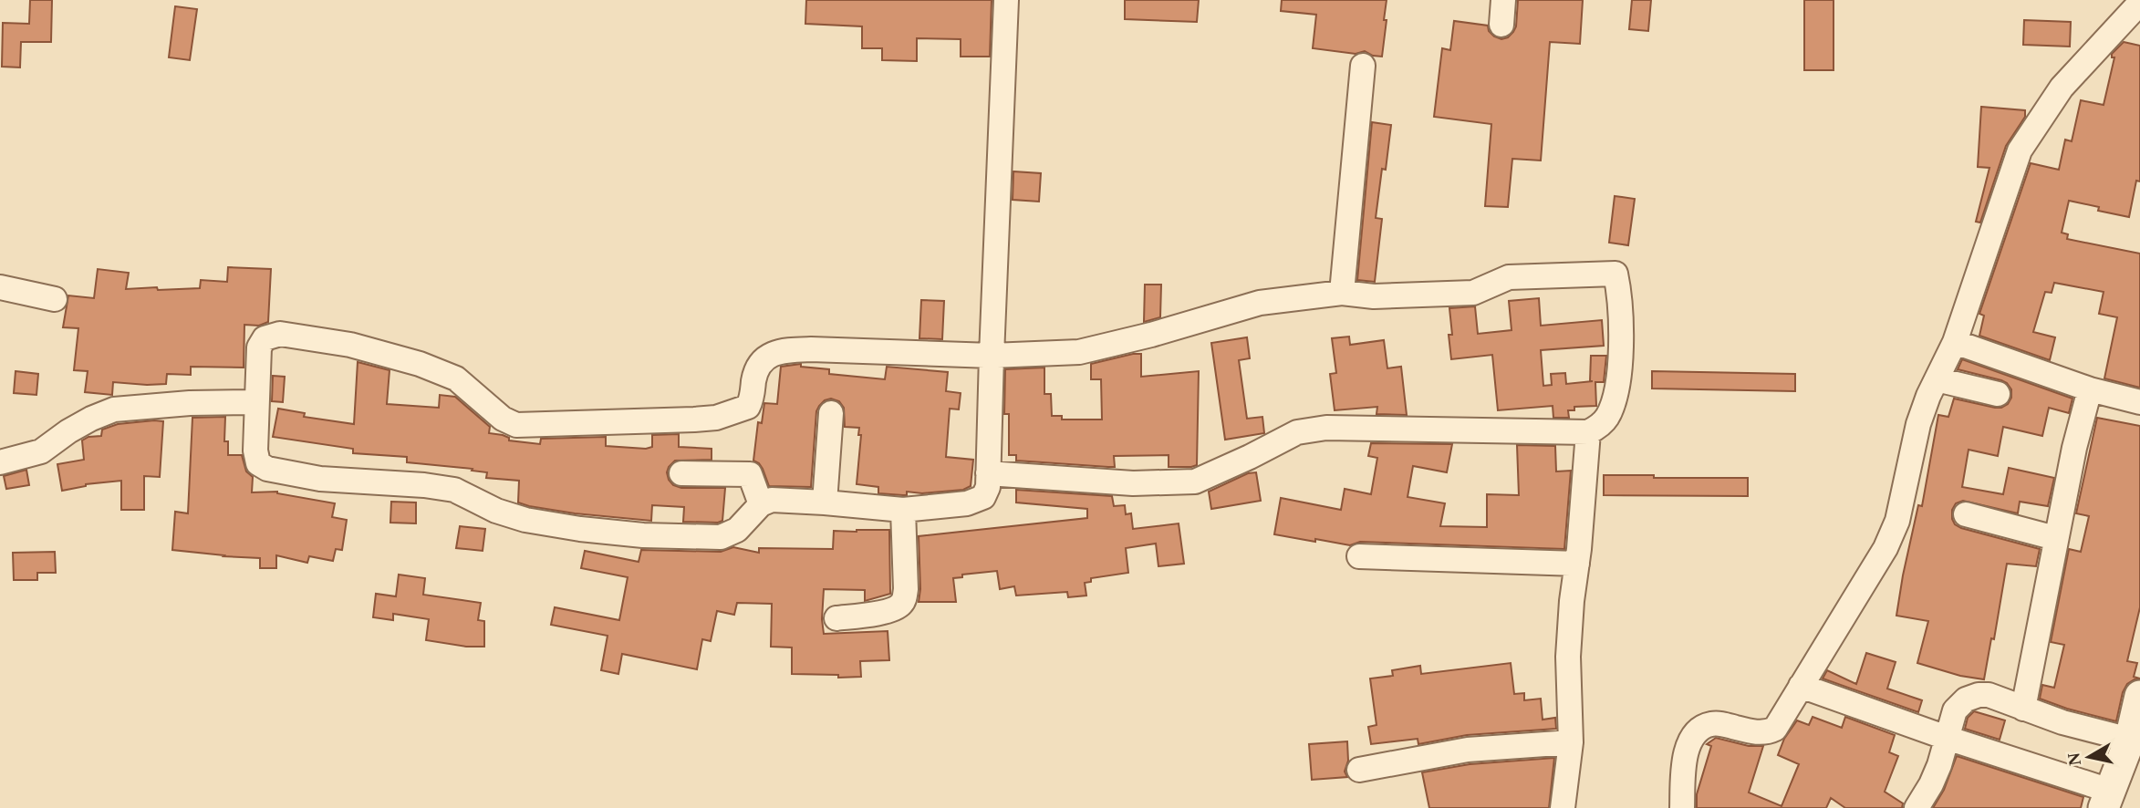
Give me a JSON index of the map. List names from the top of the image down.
{
  "north": "left"
}
